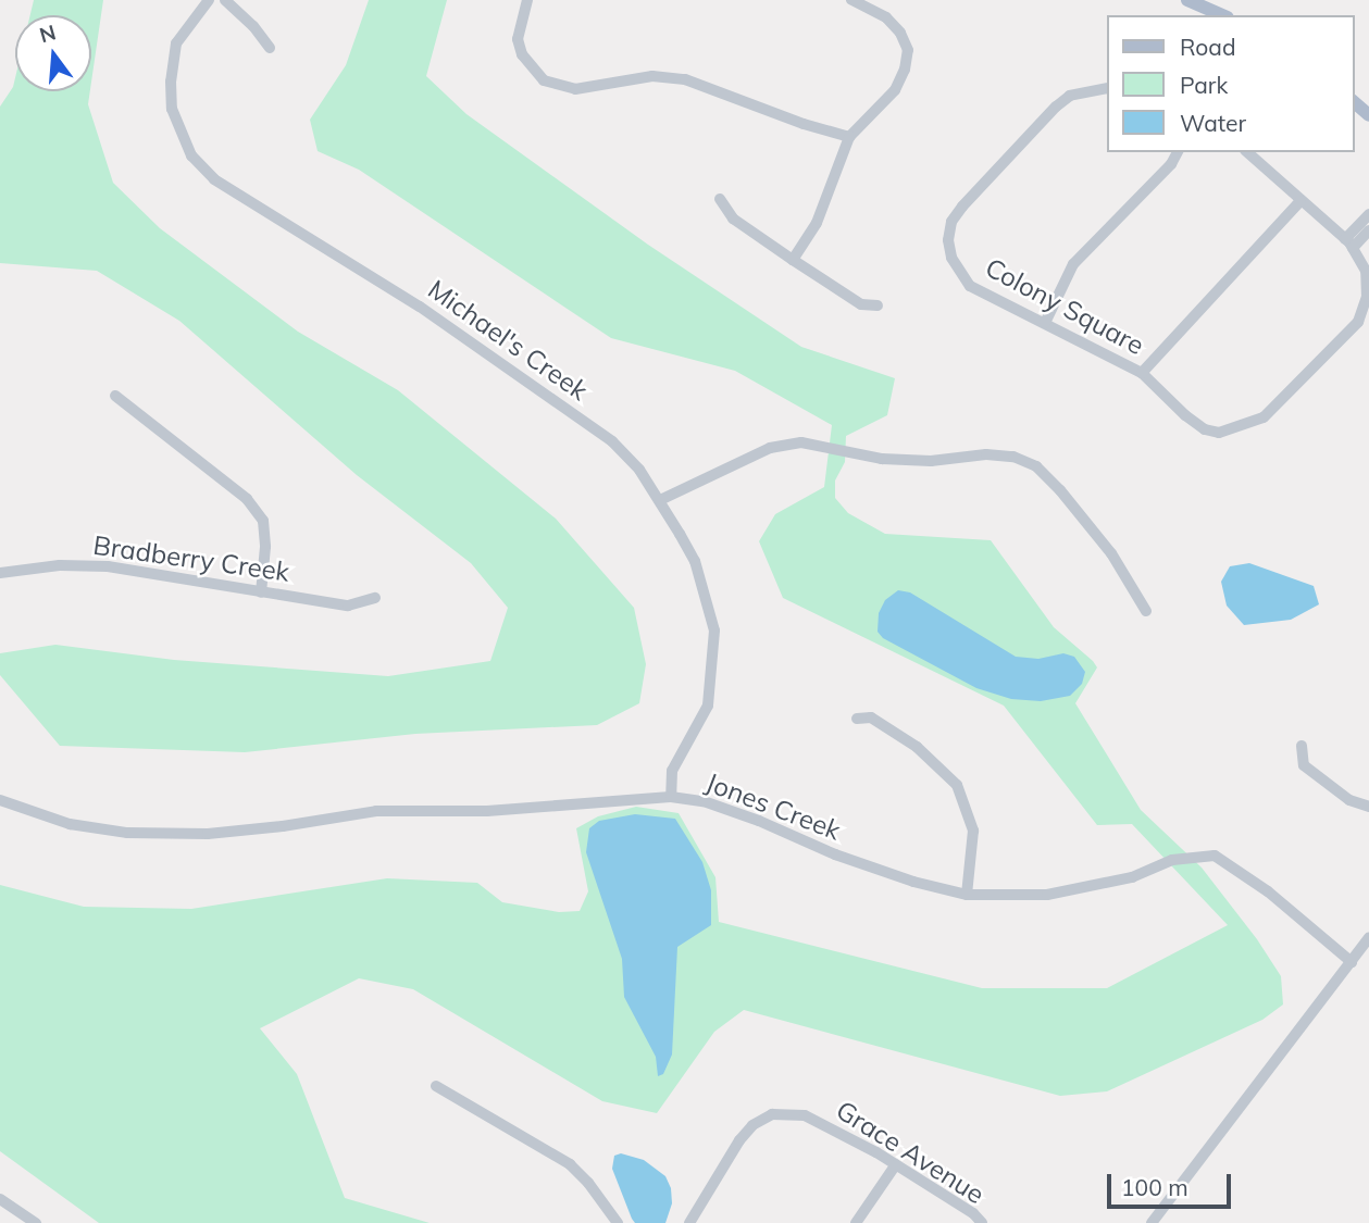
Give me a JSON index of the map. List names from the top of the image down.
{
  "streets": {
    "street": [
      "Colony Square",
      "Michael's Creek",
      "Bradberry Creek",
      "Jones Creek",
      "Grace Avenue"
    ]
  },
  "crossings": [
    ["Michael's Creek", "Jones Creek"]
  ],
  "legend": ["Road", "Park", "Water"],
  "scale_bar": "100 m",
  "north": "top"
}
